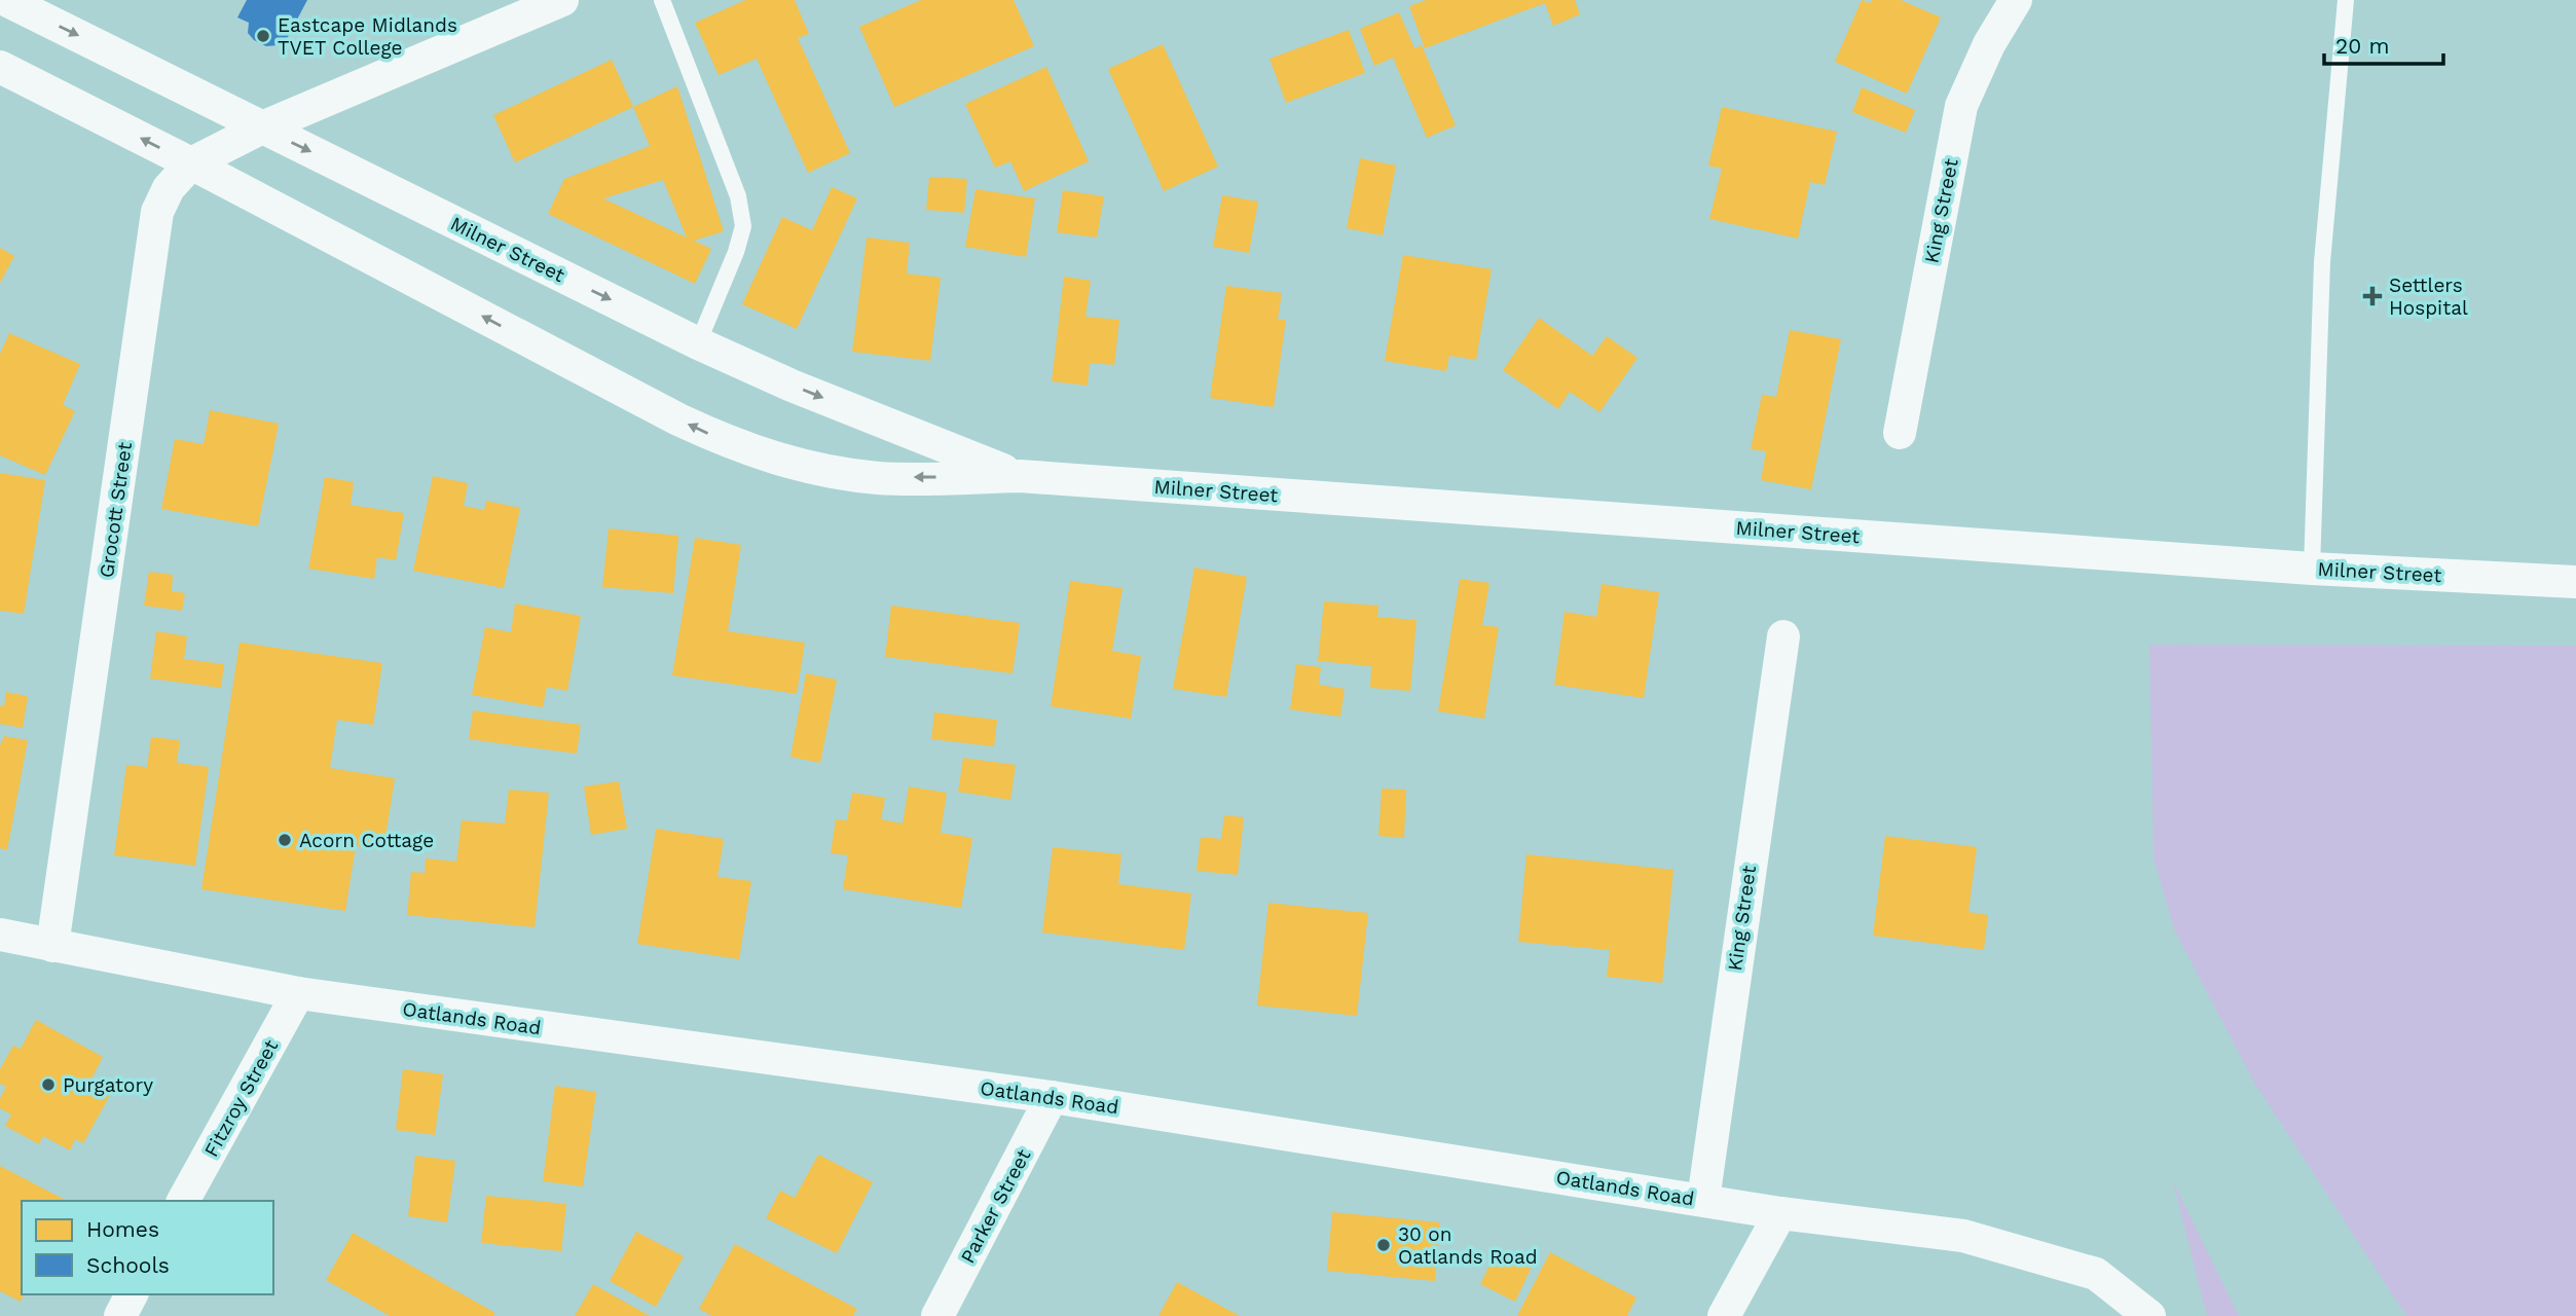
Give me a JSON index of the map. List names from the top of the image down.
{
  "streets": {
    "street": [
      "King Street",
      "Milner Street",
      "Grocott Street",
      "Oatlands Road",
      "Fitzroy Street",
      "Parker Street"
    ]
  },
  "crossings": [
    ["King Street", "Oatlands Road"],
    ["Milner Street", "Grocott Street"],
    ["Grocott Street", "Oatlands Road"],
    ["Oatlands Road", "Fitzroy Street"],
    ["Oatlands Road", "Parker Street"]
  ],
  "places": {
    "other": [
      "Eastcape Midlands TVET College",
      "Acorn Cottage",
      "Purgatory",
      "30 on Oatlands Road"
    ],
    "health": ["Settlers Hospital"]
  },
  "legend": ["Homes", "Schools"],
  "scale_bar": "20 m"
}
